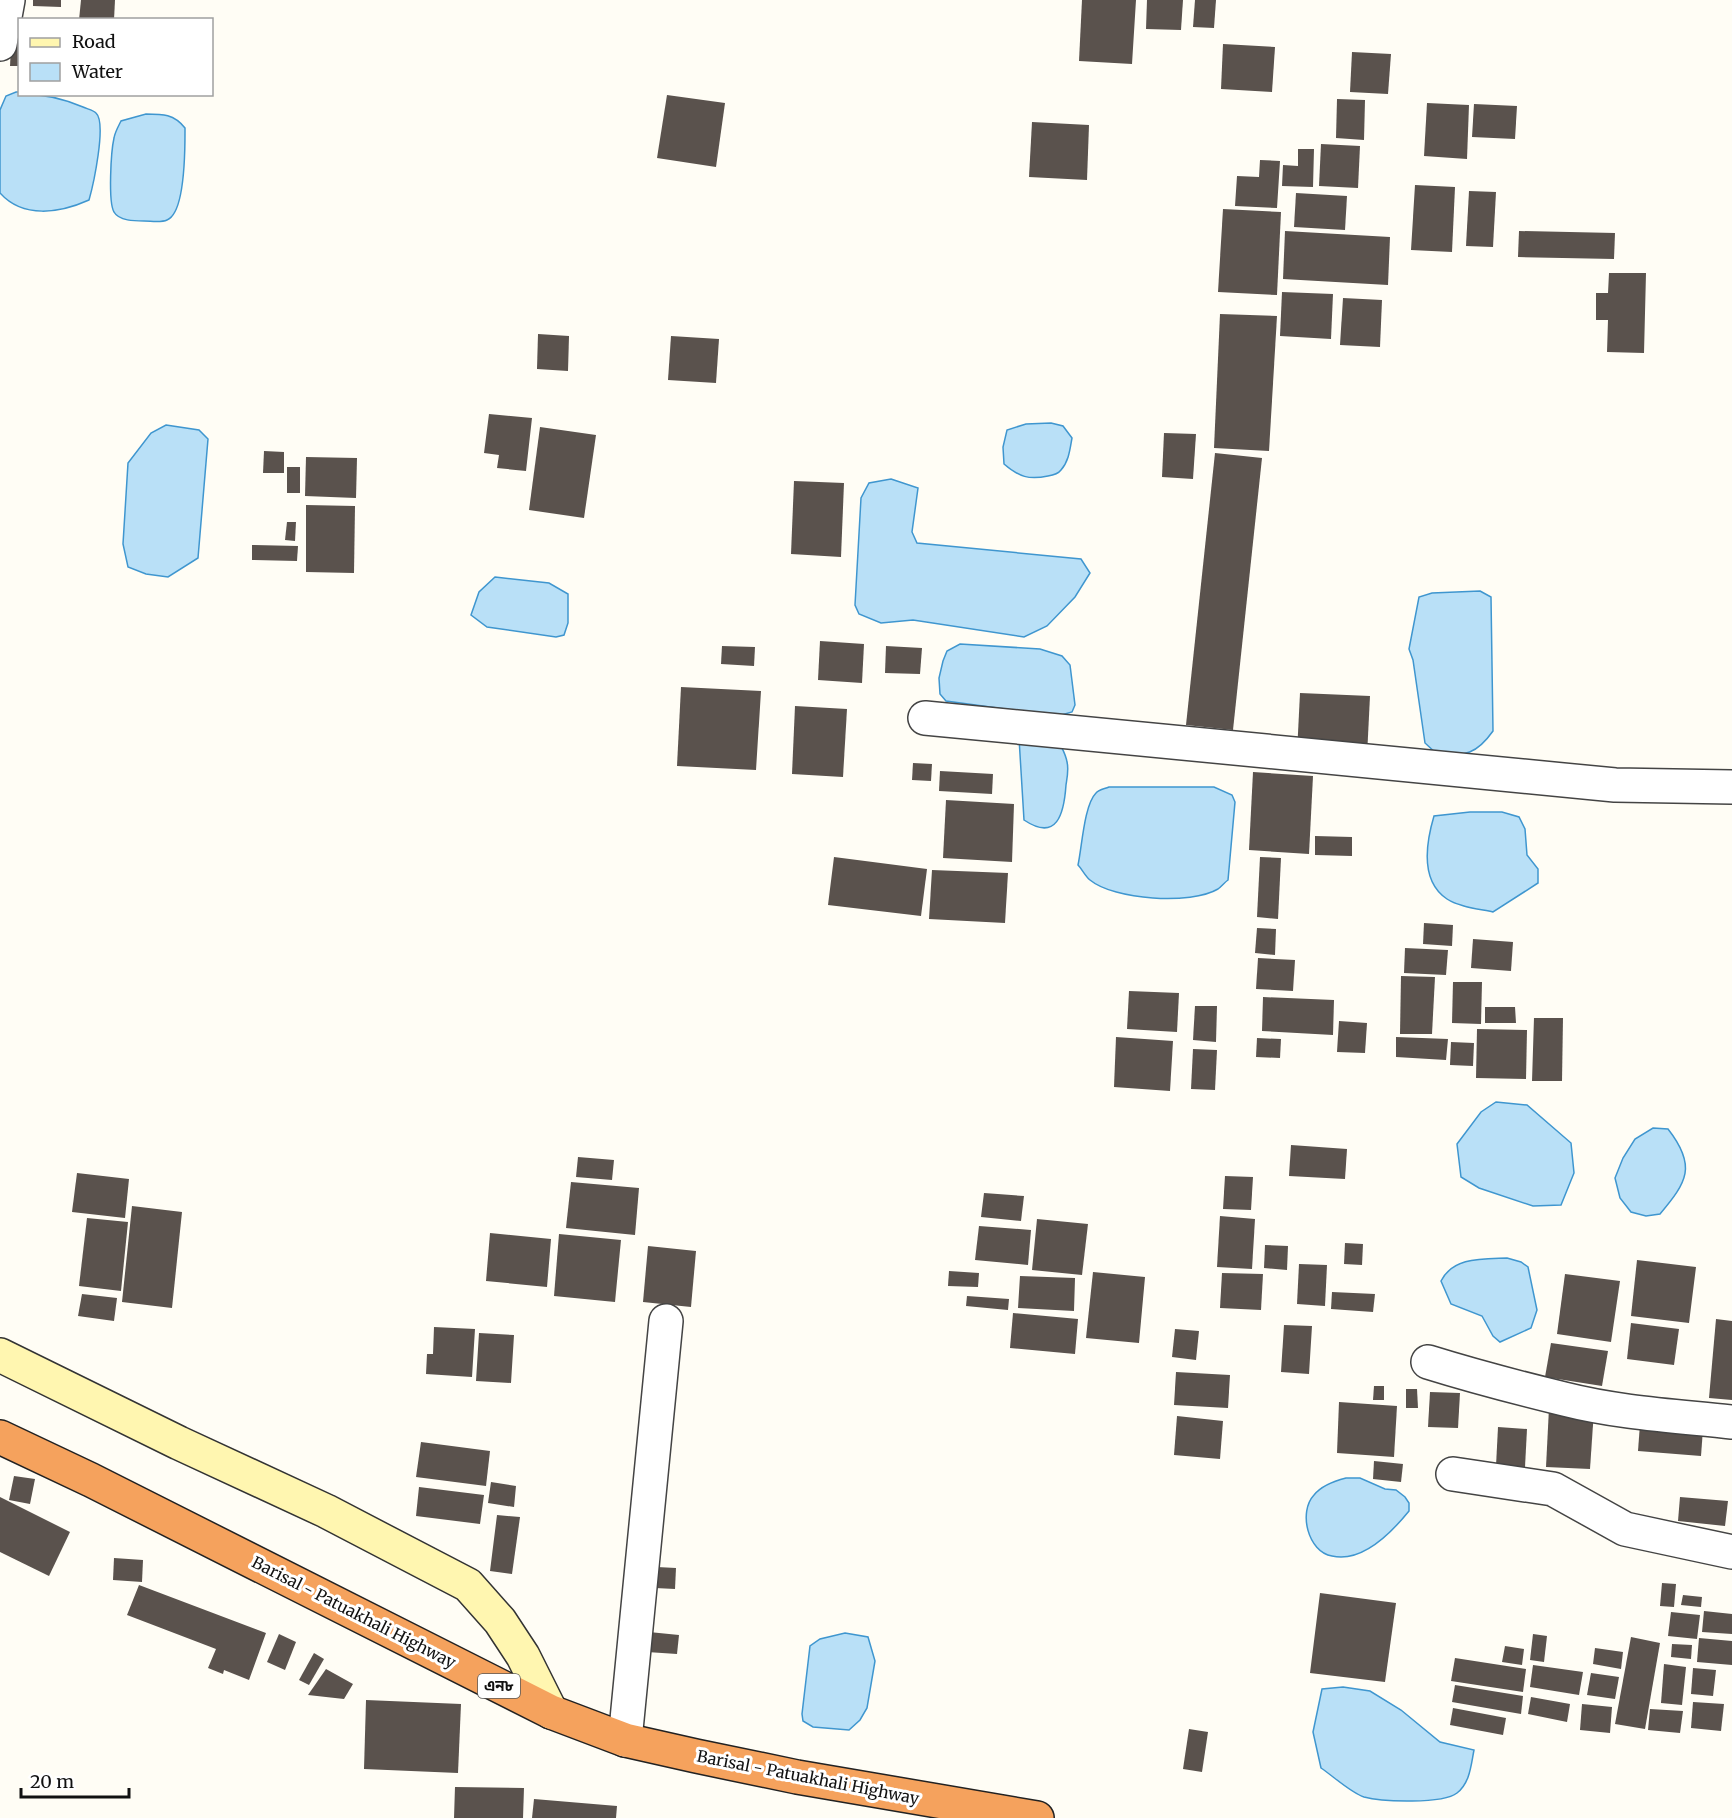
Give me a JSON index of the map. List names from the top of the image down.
{
  "streets": {
    "highway": ["Barisal - Patuakhali Highway", "এন৮"]
  },
  "legend": ["Road", "Water"],
  "scale_bar": "20 m"
}
